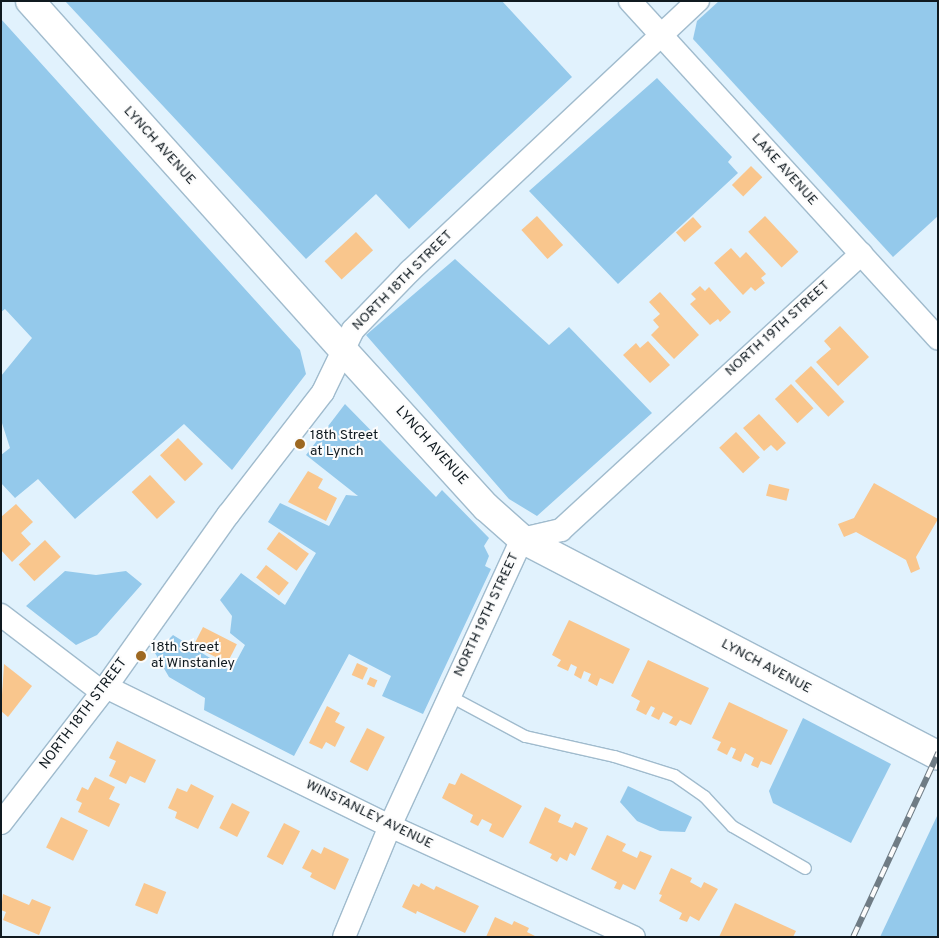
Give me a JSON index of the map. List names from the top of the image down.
{
  "streets": {
    "street": [
      "LYNCH AVENUE",
      "LAKE AVENUE",
      "NORTH 18TH STREET",
      "NORTH 19TH STREET",
      "WINSTANLEY AVENUE"
    ]
  },
  "crossings": [
    ["LYNCH AVENUE", "NORTH 18TH STREET"],
    ["LYNCH AVENUE", "NORTH 19TH STREET"],
    ["LAKE AVENUE", "NORTH 18TH STREET"],
    ["LAKE AVENUE", "NORTH 19TH STREET"],
    ["NORTH 18TH STREET", "WINSTANLEY AVENUE"],
    ["NORTH 19TH STREET", "WINSTANLEY AVENUE"]
  ],
  "places": ["18th Street at Lynch", "18th Street at Winstanley"]
}
